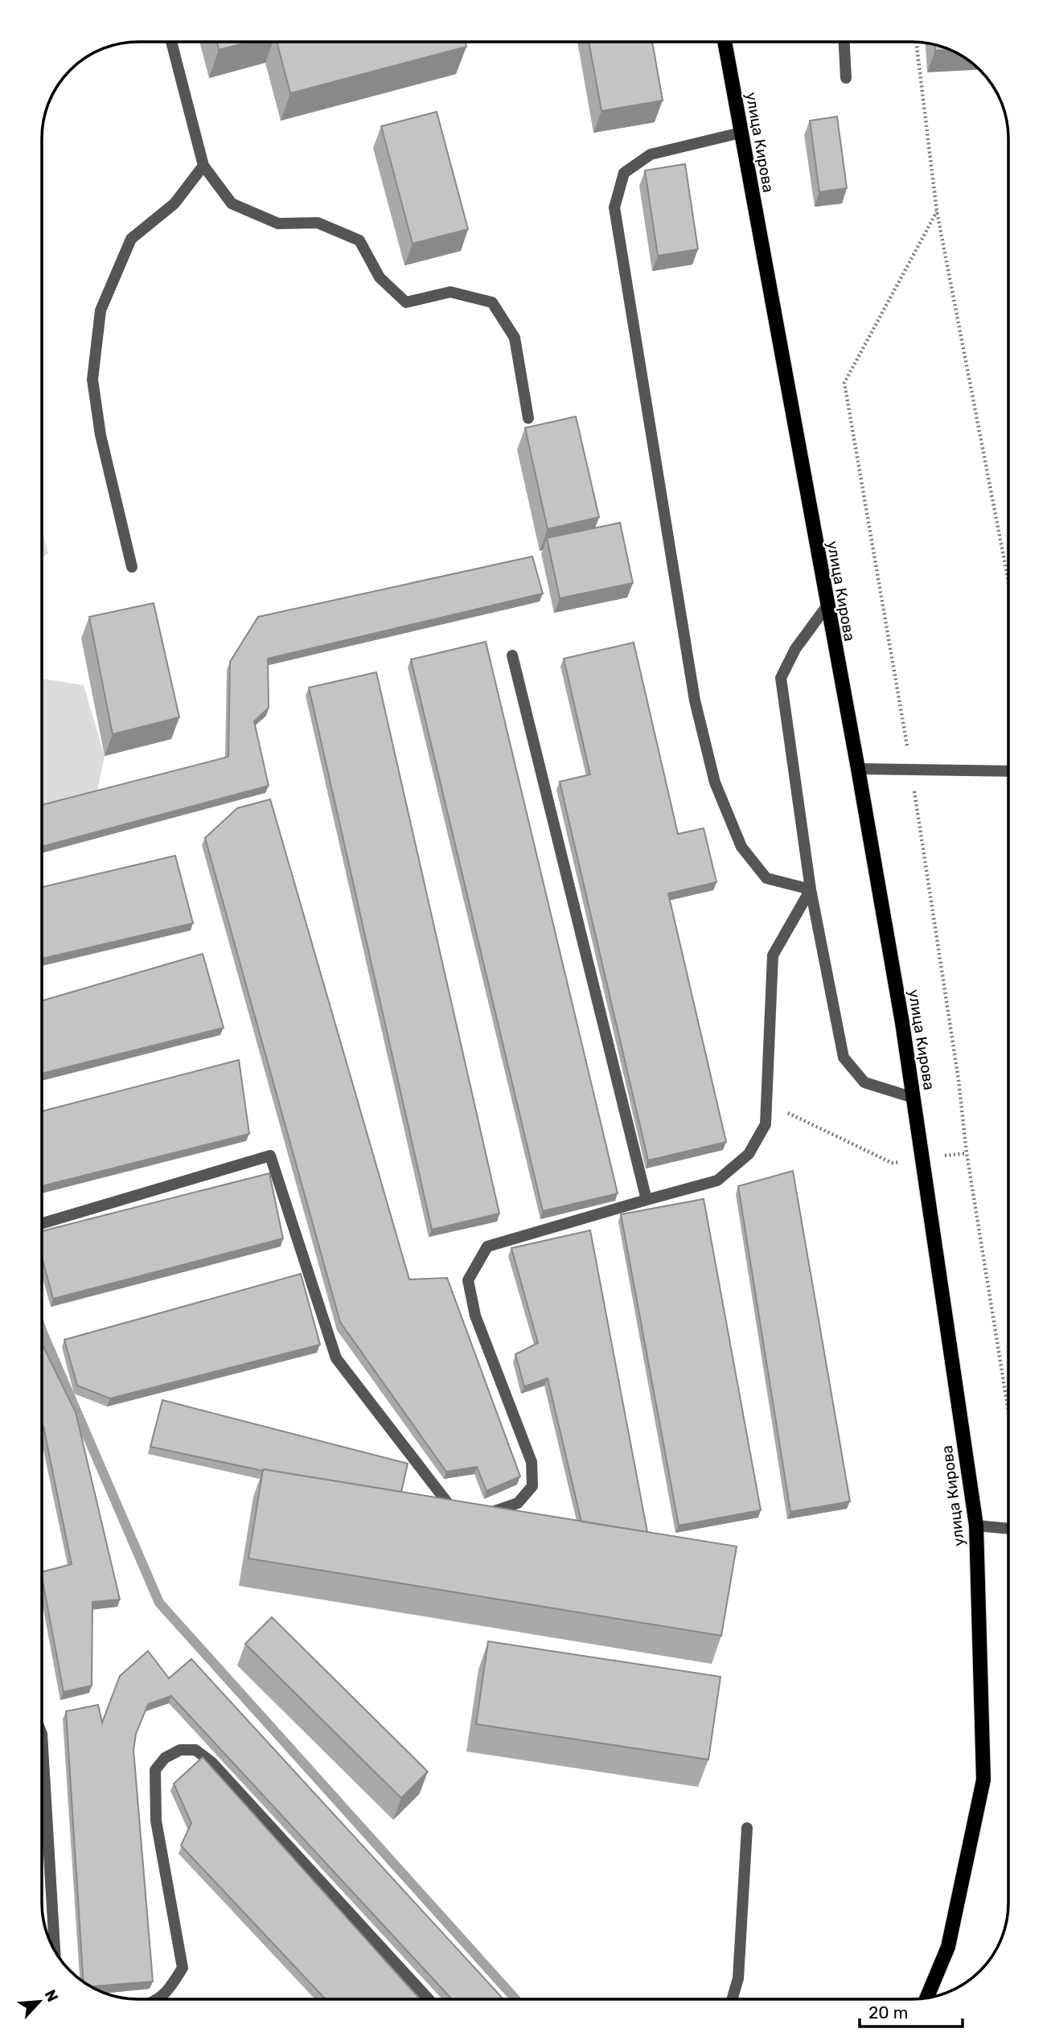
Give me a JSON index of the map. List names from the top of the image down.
{
  "streets": {
    "main road": ["улица Кирова"]
  },
  "scale_bar": "20 m",
  "north": "top right"
}
